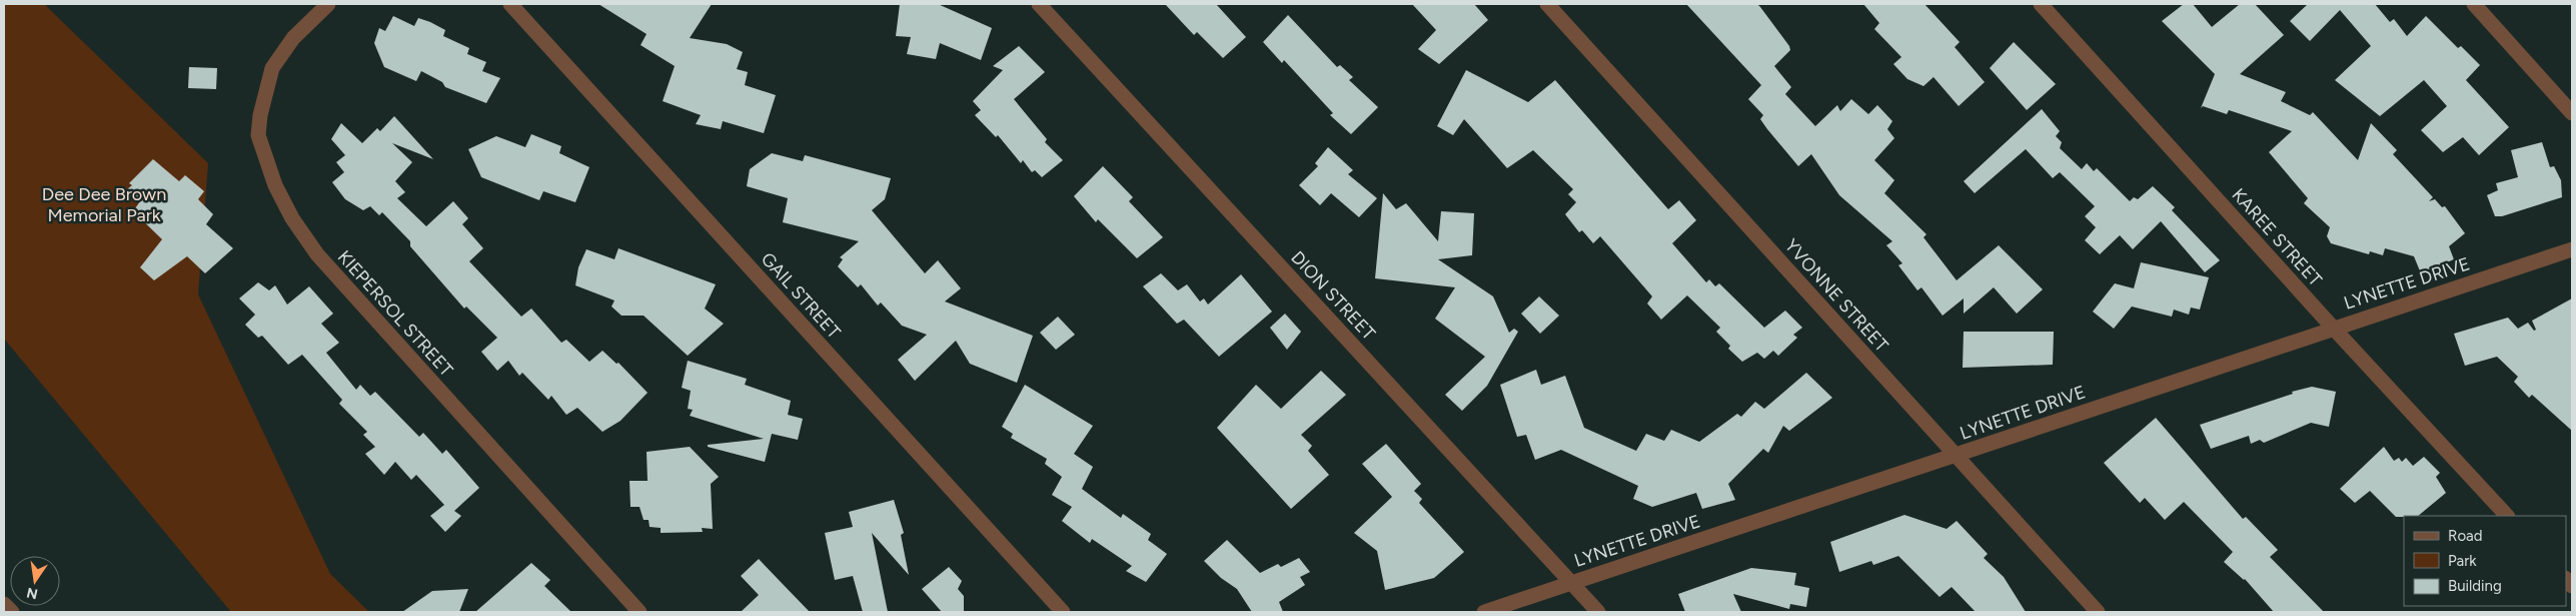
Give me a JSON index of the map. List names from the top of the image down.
{
  "streets": {
    "street": [
      "KAREE STREET",
      "LYNETTE DRIVE",
      "GAIL STREET",
      "DION STREET",
      "YVONNE STREET",
      "KIEPERSOL STREET"
    ]
  },
  "crossings": [
    ["KAREE STREET", "LYNETTE DRIVE"],
    ["LYNETTE DRIVE", "DION STREET"],
    ["LYNETTE DRIVE", "YVONNE STREET"]
  ],
  "parks": ["Dee Dee Brown Memorial Park"],
  "legend": ["Road", "Park", "Building"],
  "north": "bottom"
}
